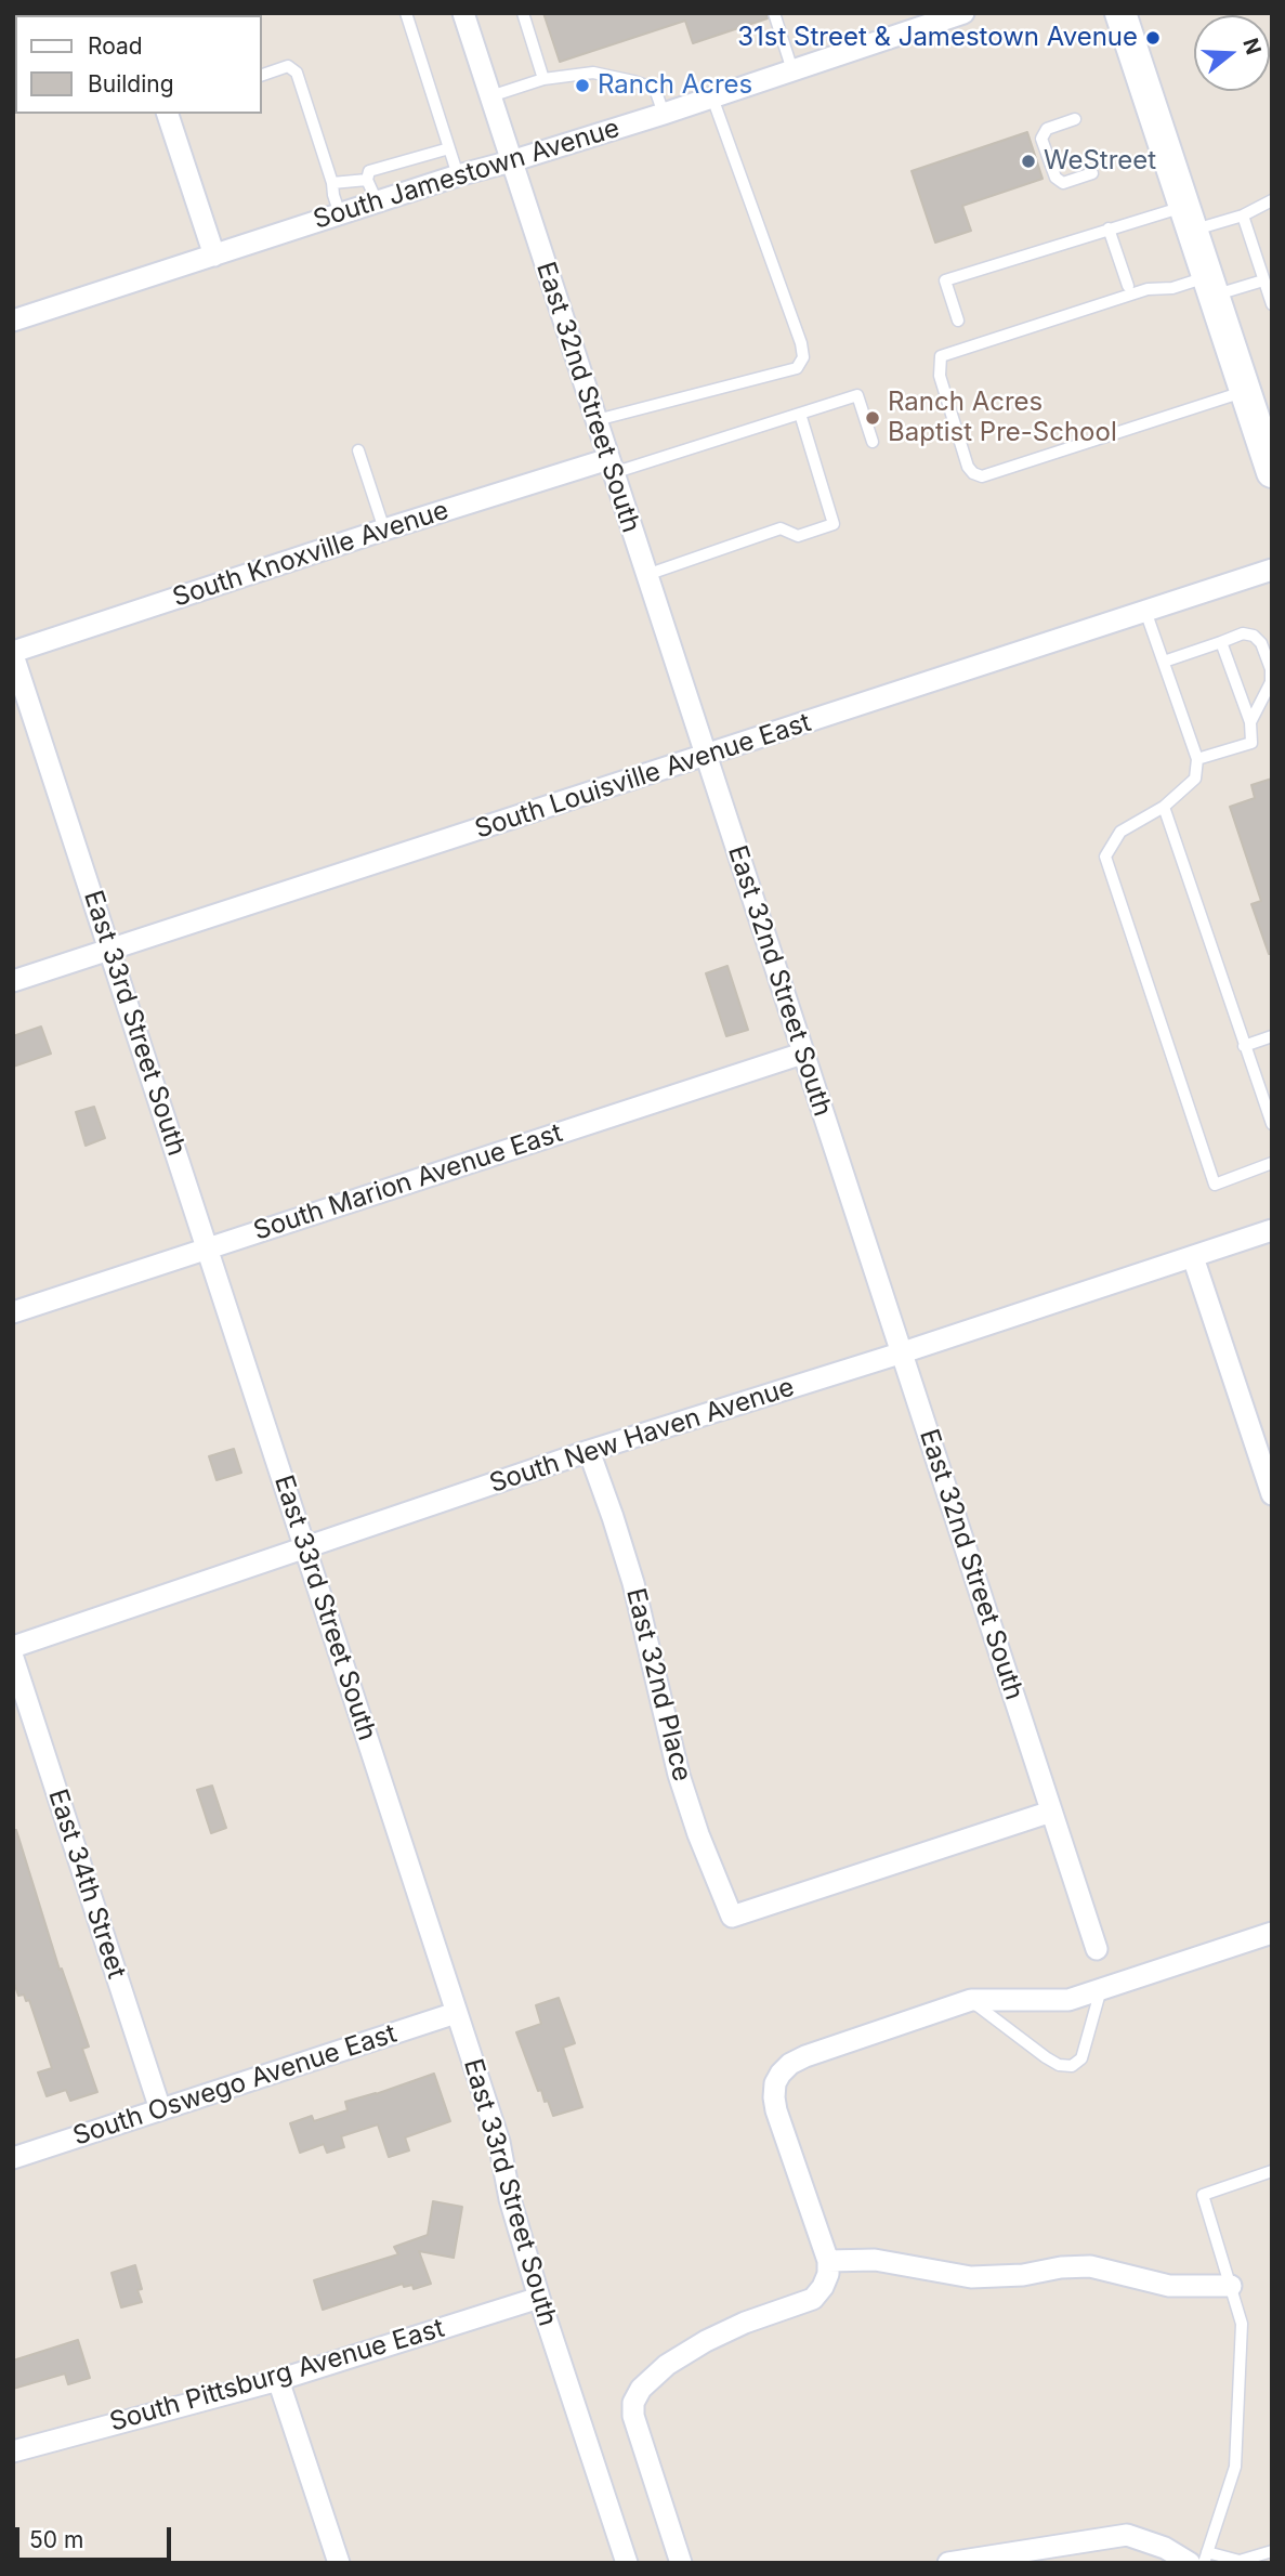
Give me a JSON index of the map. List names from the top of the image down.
{
  "streets": {
    "street": [
      "South Jamestown Avenue",
      "East 32nd Street South",
      "South Knoxville Avenue",
      "South Louisville Avenue East",
      "East 33rd Street South",
      "South Marion Avenue East",
      "South New Haven Avenue",
      "East 32nd Place",
      "East 34th Street",
      "South Oswego Avenue East",
      "South Pittsburg Avenue East"
    ]
  },
  "crossings": [
    ["South Jamestown Avenue", "East 32nd Street South"],
    ["East 32nd Street South", "South Knoxville Avenue"],
    ["East 32nd Street South", "South Louisville Avenue East"],
    ["East 32nd Street South", "South Marion Avenue East"],
    ["East 32nd Street South", "South New Haven Avenue"],
    ["East 32nd Street South", "East 32nd Place"],
    ["South Knoxville Avenue", "East 33rd Street South"],
    ["South Louisville Avenue East", "East 33rd Street South"],
    ["East 33rd Street South", "South Marion Avenue East"],
    ["East 33rd Street South", "South New Haven Avenue"],
    ["East 33rd Street South", "South Oswego Avenue East"],
    ["East 33rd Street South", "South Pittsburg Avenue East"],
    ["South New Haven Avenue", "East 32nd Place"],
    ["East 34th Street", "South Oswego Avenue East"]
  ],
  "places": [
    "31st Street & Jamestown Avenue",
    "Ranch Acres",
    "WeStreet",
    "Ranch Acres Baptist Pre-School"
  ],
  "legend": ["Road", "Building"],
  "scale_bar": "50 m",
  "north": "right"
}
